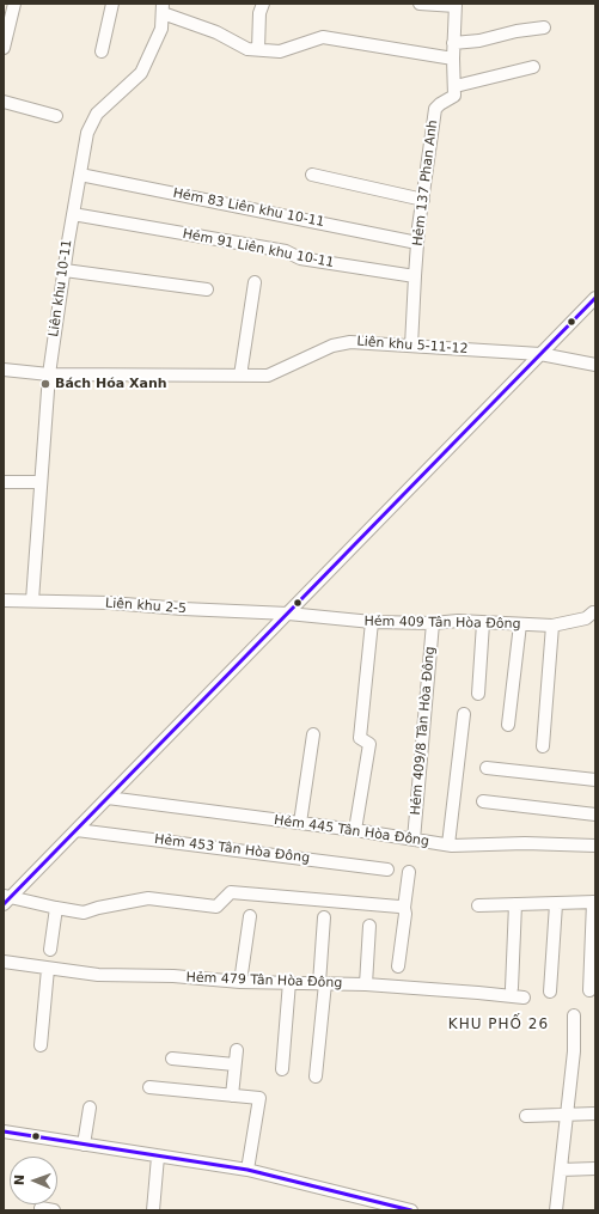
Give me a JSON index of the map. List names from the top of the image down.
{
  "streets": {
    "street": [
      "Hẻm 137 Phan Anh",
      "Hẻm 83 Liên khu 10-11",
      "Hẻm 91 Liên khu 10-11",
      "Liên khu 10-11",
      "Liên khu 5-11-12",
      "Liên khu 2-5",
      "Hẻm 409 Tân Hòa Đông",
      "Hẻm 409/8 Tân Hòa Đông",
      "Hẻm 445 Tân Hòa Đông",
      "Hẻm 453 Tân Hòa Đông",
      "Hẻm 479 Tân Hòa Đông"
    ]
  },
  "crossings": [
    ["Hẻm 137 Phan Anh", "Hẻm 83 Liên khu 10-11"],
    ["Hẻm 137 Phan Anh", "Hẻm 91 Liên khu 10-11"],
    ["Hẻm 137 Phan Anh", "Liên khu 5-11-12"],
    ["Hẻm 83 Liên khu 10-11", "Liên khu 10-11"],
    ["Hẻm 91 Liên khu 10-11", "Liên khu 10-11"],
    ["Liên khu 10-11", "Liên khu 5-11-12"],
    ["Liên khu 10-11", "Liên khu 2-5"],
    ["Liên khu 2-5", "Hẻm 409 Tân Hòa Đông"],
    ["Hẻm 409 Tân Hòa Đông", "Hẻm 409/8 Tân Hòa Đông"],
    ["Hẻm 409/8 Tân Hòa Đông", "Hẻm 445 Tân Hòa Đông"]
  ],
  "districts": ["KHU PHỐ 26"],
  "places": ["Bách Hóa Xanh"],
  "north": "left"
}
